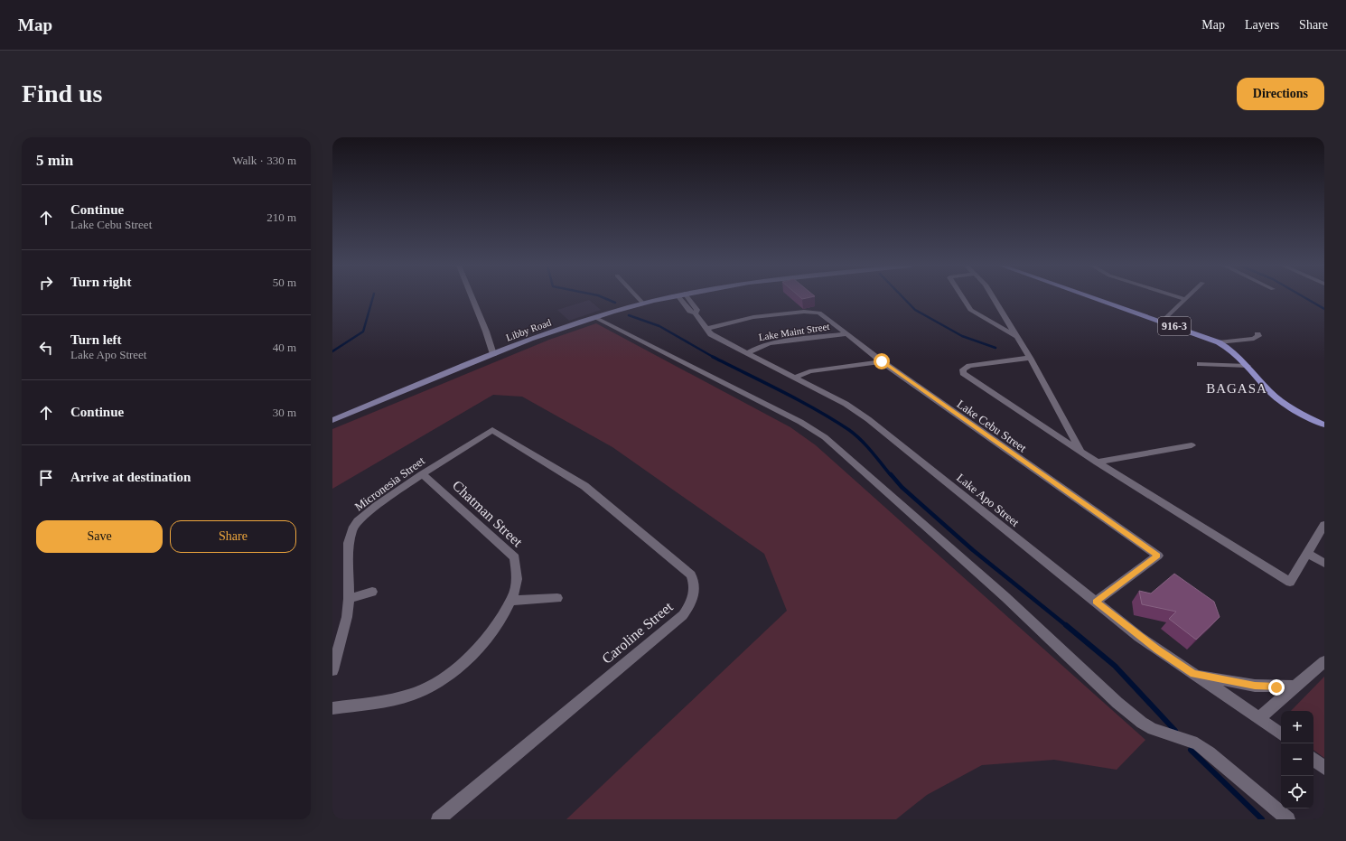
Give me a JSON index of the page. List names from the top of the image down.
{
  "streets": {
    "main road": ["916-3", "Libby Road"],
    "street": [
      "Lake Maint Street",
      "Lake Cebu Street",
      "Micronesia Street",
      "Lake Apo Street",
      "Chatman Street",
      "Caroline Street"
    ]
  },
  "crossings": [
    ["Lake Maint Street", "Lake Cebu Street"],
    ["Lake Maint Street", "Lake Apo Street"],
    ["Lake Cebu Street", "Lake Apo Street"],
    ["Micronesia Street", "Chatman Street"],
    ["Micronesia Street", "Caroline Street"]
  ],
  "districts": ["BAGASA"],
  "page": {
    "header": "Map",
    "nav": ["Map", "Layers", "Share"],
    "buttons": [
      "Directions",
      ["Save", "Share"]
    ],
    "title": "Find us",
    "heading": ["5 min", "Walk · 330 m"],
    "list": [
      ["Continue", "Lake Cebu Street", "210 m"],
      ["Turn right", "50 m"],
      ["Turn left", "Lake Apo Street", "40 m"],
      ["Continue", "30 m"],
      "Arrive at destination"
    ],
    "map_buttons": ["+", "−"]
  }
}
